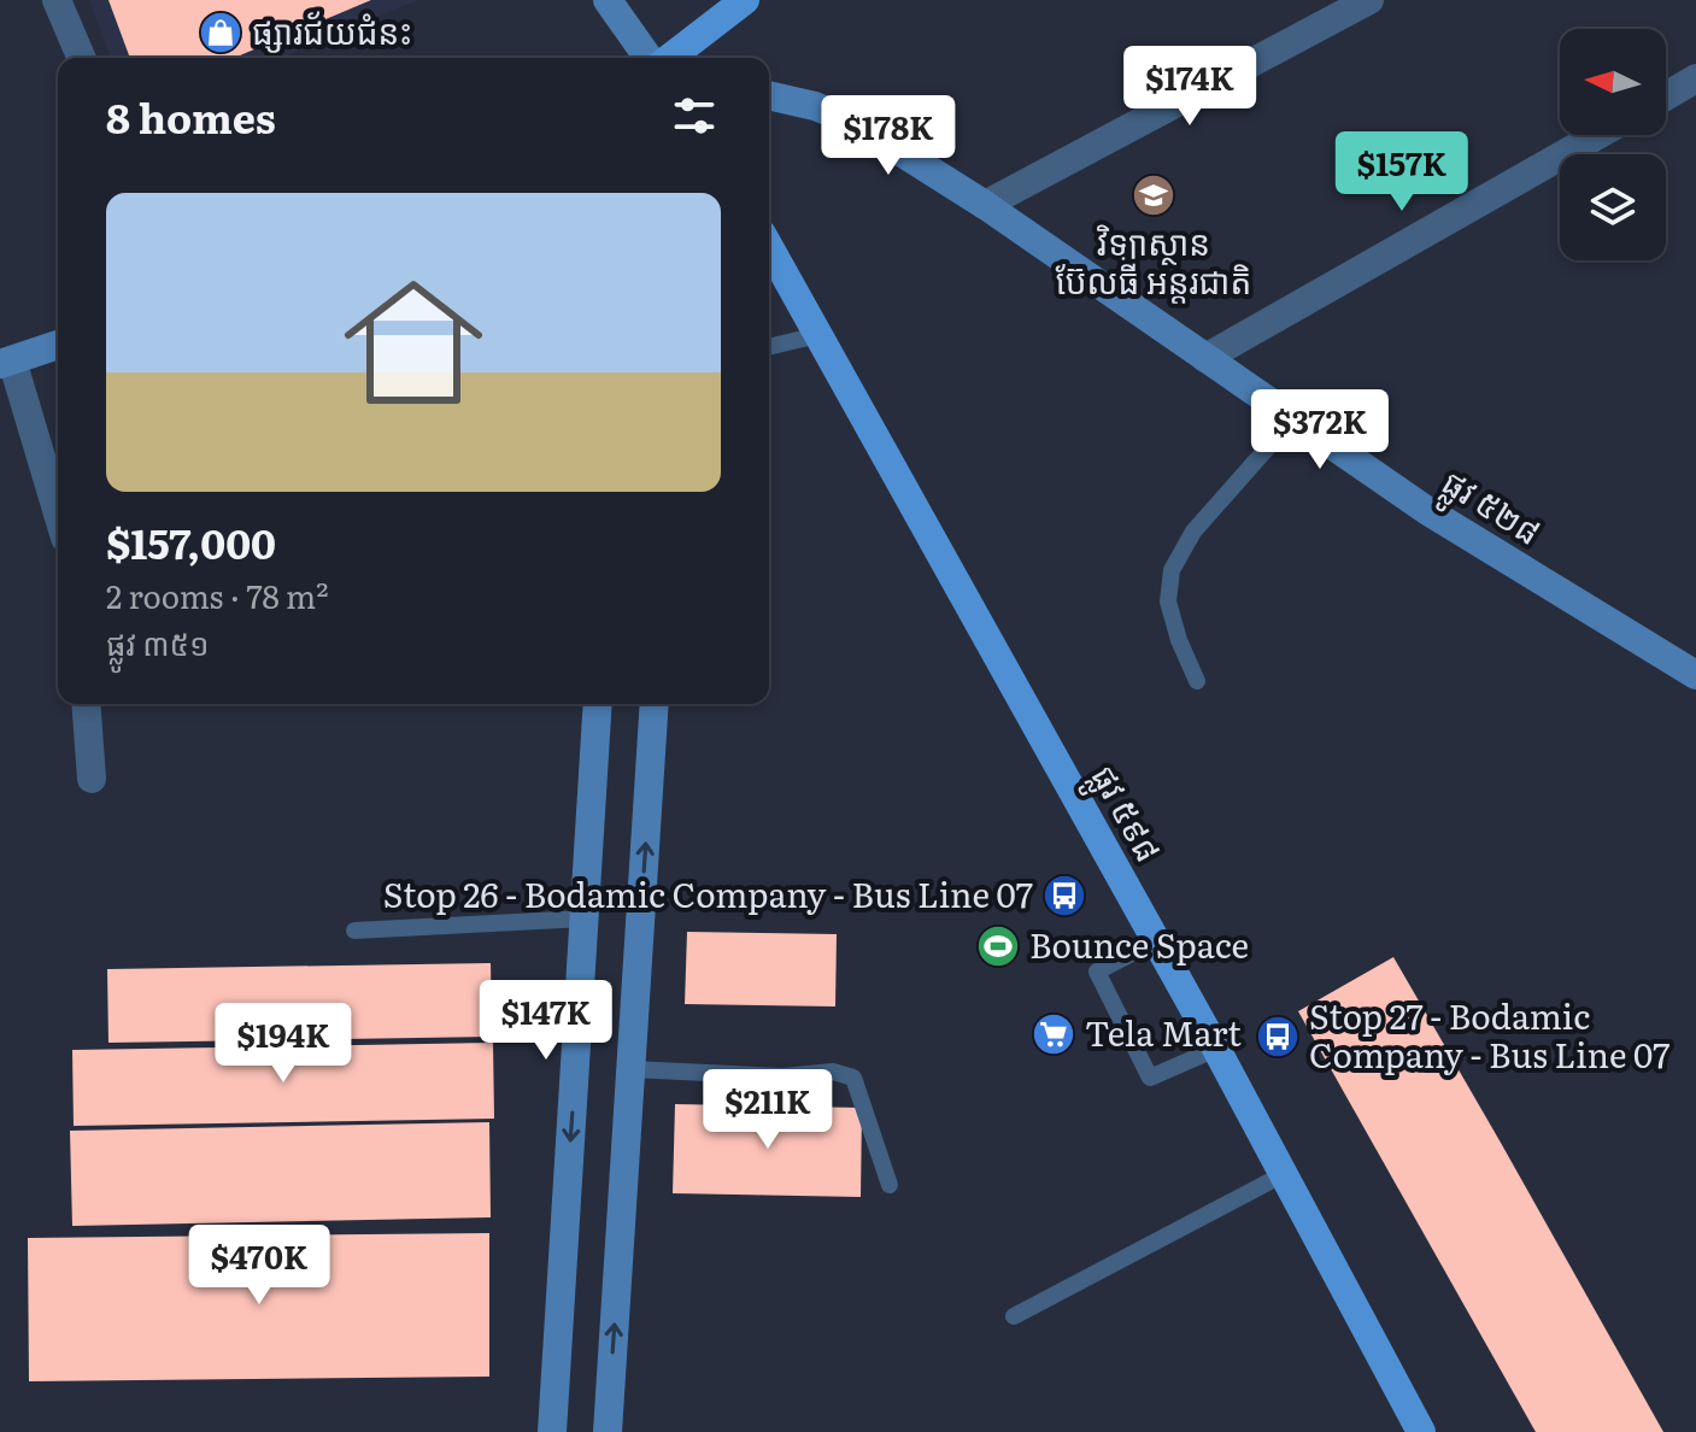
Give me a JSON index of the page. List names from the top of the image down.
{
  "streets": {
    "main road": ["ផ្លូវ ៥២៨", "ផ្លូវ ៥៩៨"]
  },
  "places": {
    "shop": ["ផ្សារជ័យជំនះ"],
    "school or university": ["វិទ្យាស្ថាន ប៊ែលធី អន្ដរជាតិ"],
    "bus stop": ["Stop 26 - Bodamic Company - Bus Line 07", "Stop 27 - Bodamic Company - Bus Line 07"],
    "sports": ["Bounce Space"],
    "supermarket": ["Tela Mart"]
  },
  "north": "left",
  "page": {
    "price": [
      "$174K",
      "$178K",
      "$157K",
      "$372K",
      "$147K",
      "$194K",
      "$211K",
      "$470K"
    ],
    "heading": "8 homes",
    "list": [
      {
        "name": "$157,000",
        "note": "2 rooms · 78 m² · ផ្លូវ ៣៥១"
      }
    ]
  }
}
